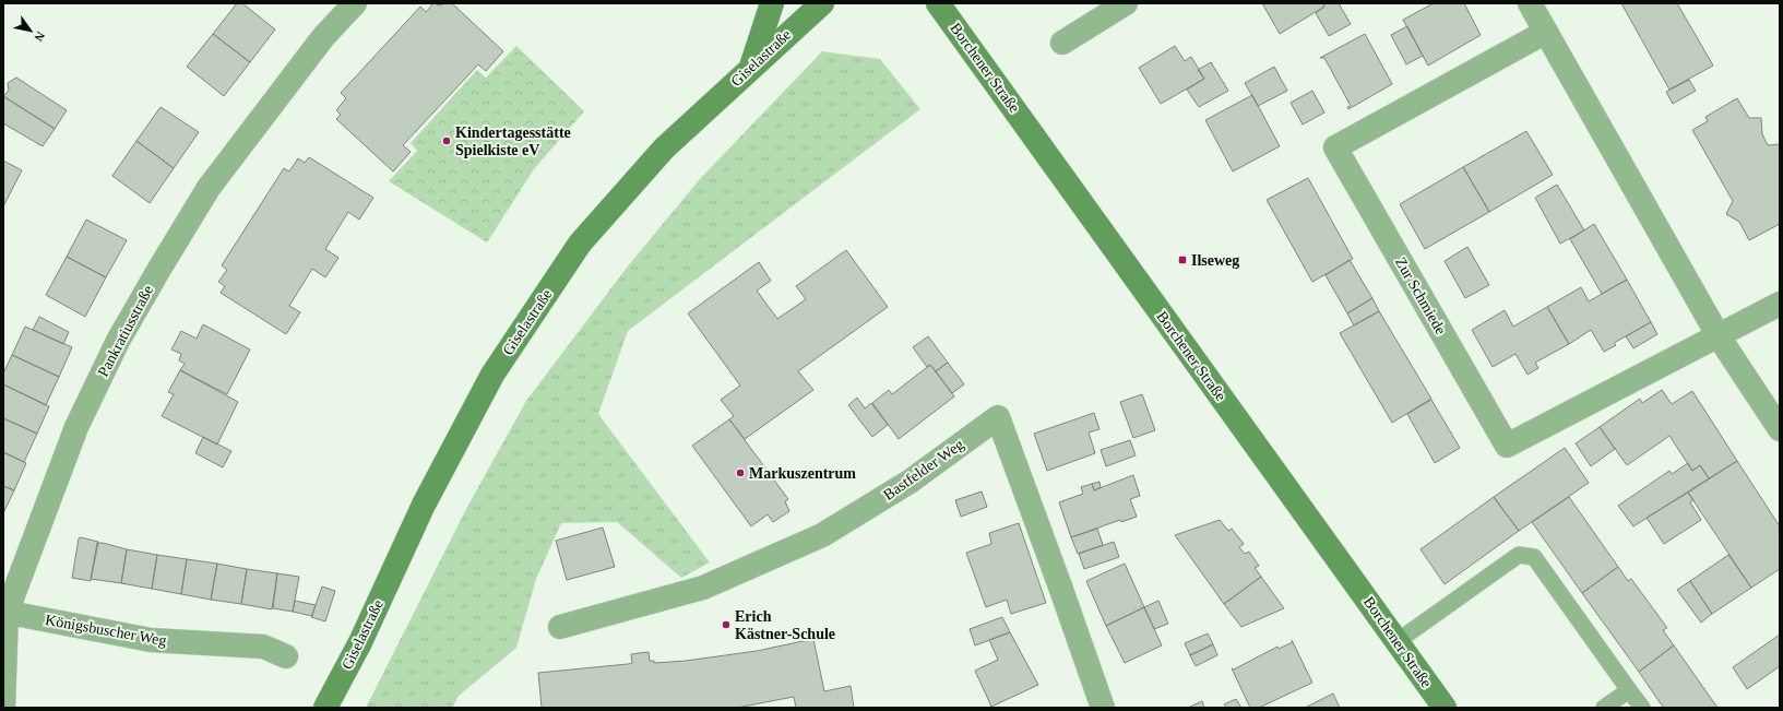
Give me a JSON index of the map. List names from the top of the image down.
{
  "streets": {
    "main road": ["Giselastraße", "Borchener Straße"],
    "street": [
      "Zur Schmiede",
      "Pankratiusstraße",
      "Bastfelder Weg",
      "Königsbuscher Weg"
    ]
  },
  "crossings": [
    ["Pankratiusstraße", "Königsbuscher Weg"]
  ],
  "places": {
    "other": ["Kindertagesstätte Spielkiste eV", "Markuszentrum", "Erich Kästner-Schule"],
    "transit": ["Ilseweg"]
  },
  "north": "bottom right"
}
